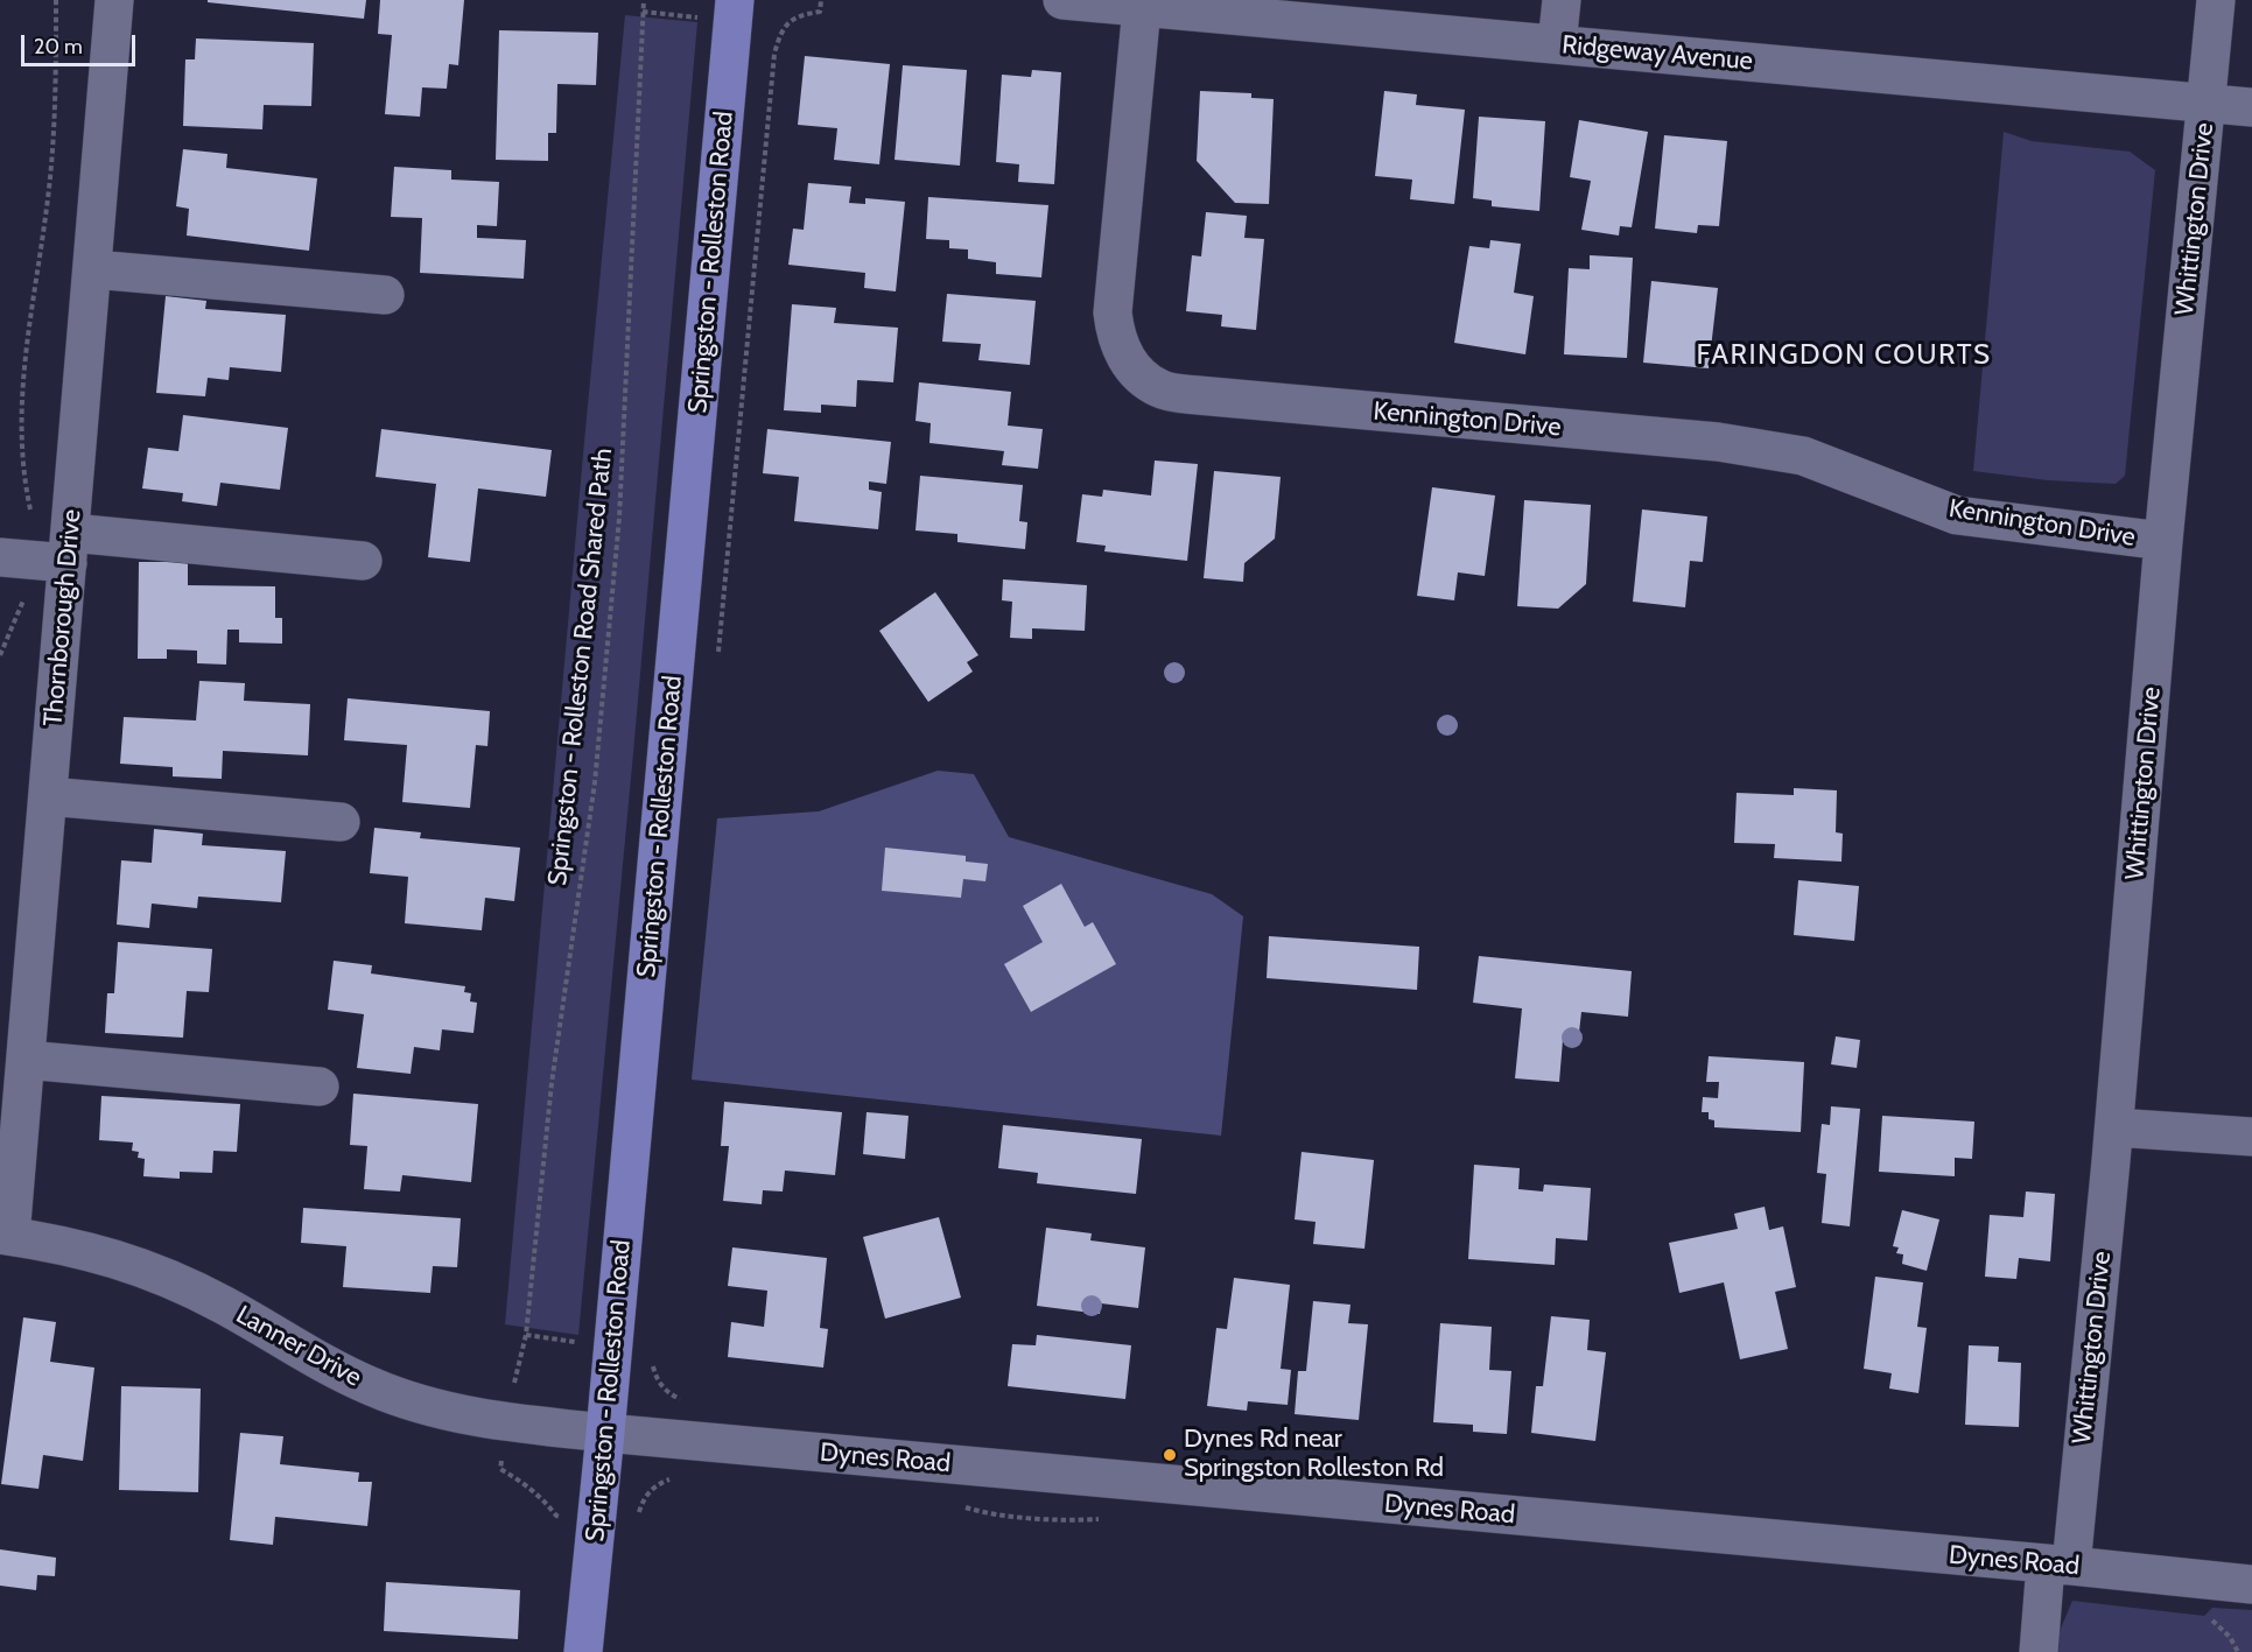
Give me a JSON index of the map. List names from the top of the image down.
{
  "streets": {
    "main road": ["Springston - Rolleston Road"],
    "street": [
      "Ridgeway Avenue",
      "Whittington Drive",
      "Kennington Drive",
      "Thornborough Drive",
      "Lanner Drive",
      "Dynes Road"
    ],
    "path": ["Springston - Rolleston Road Shared Path"]
  },
  "crossings": [
    ["Ridgeway Avenue", "Whittington Drive"],
    ["Ridgeway Avenue", "Kennington Drive"],
    ["Whittington Drive", "Kennington Drive"],
    ["Whittington Drive", "Dynes Road"],
    ["Springston - Rolleston Road", "Lanner Drive"],
    ["Springston - Rolleston Road", "Dynes Road"],
    ["Thornborough Drive", "Lanner Drive"],
    ["Lanner Drive", "Dynes Road"]
  ],
  "districts": ["FARINGDON COURTS"],
  "places": ["Dynes Rd near Springston Rolleston Rd"],
  "scale_bar": "20 m"
}
